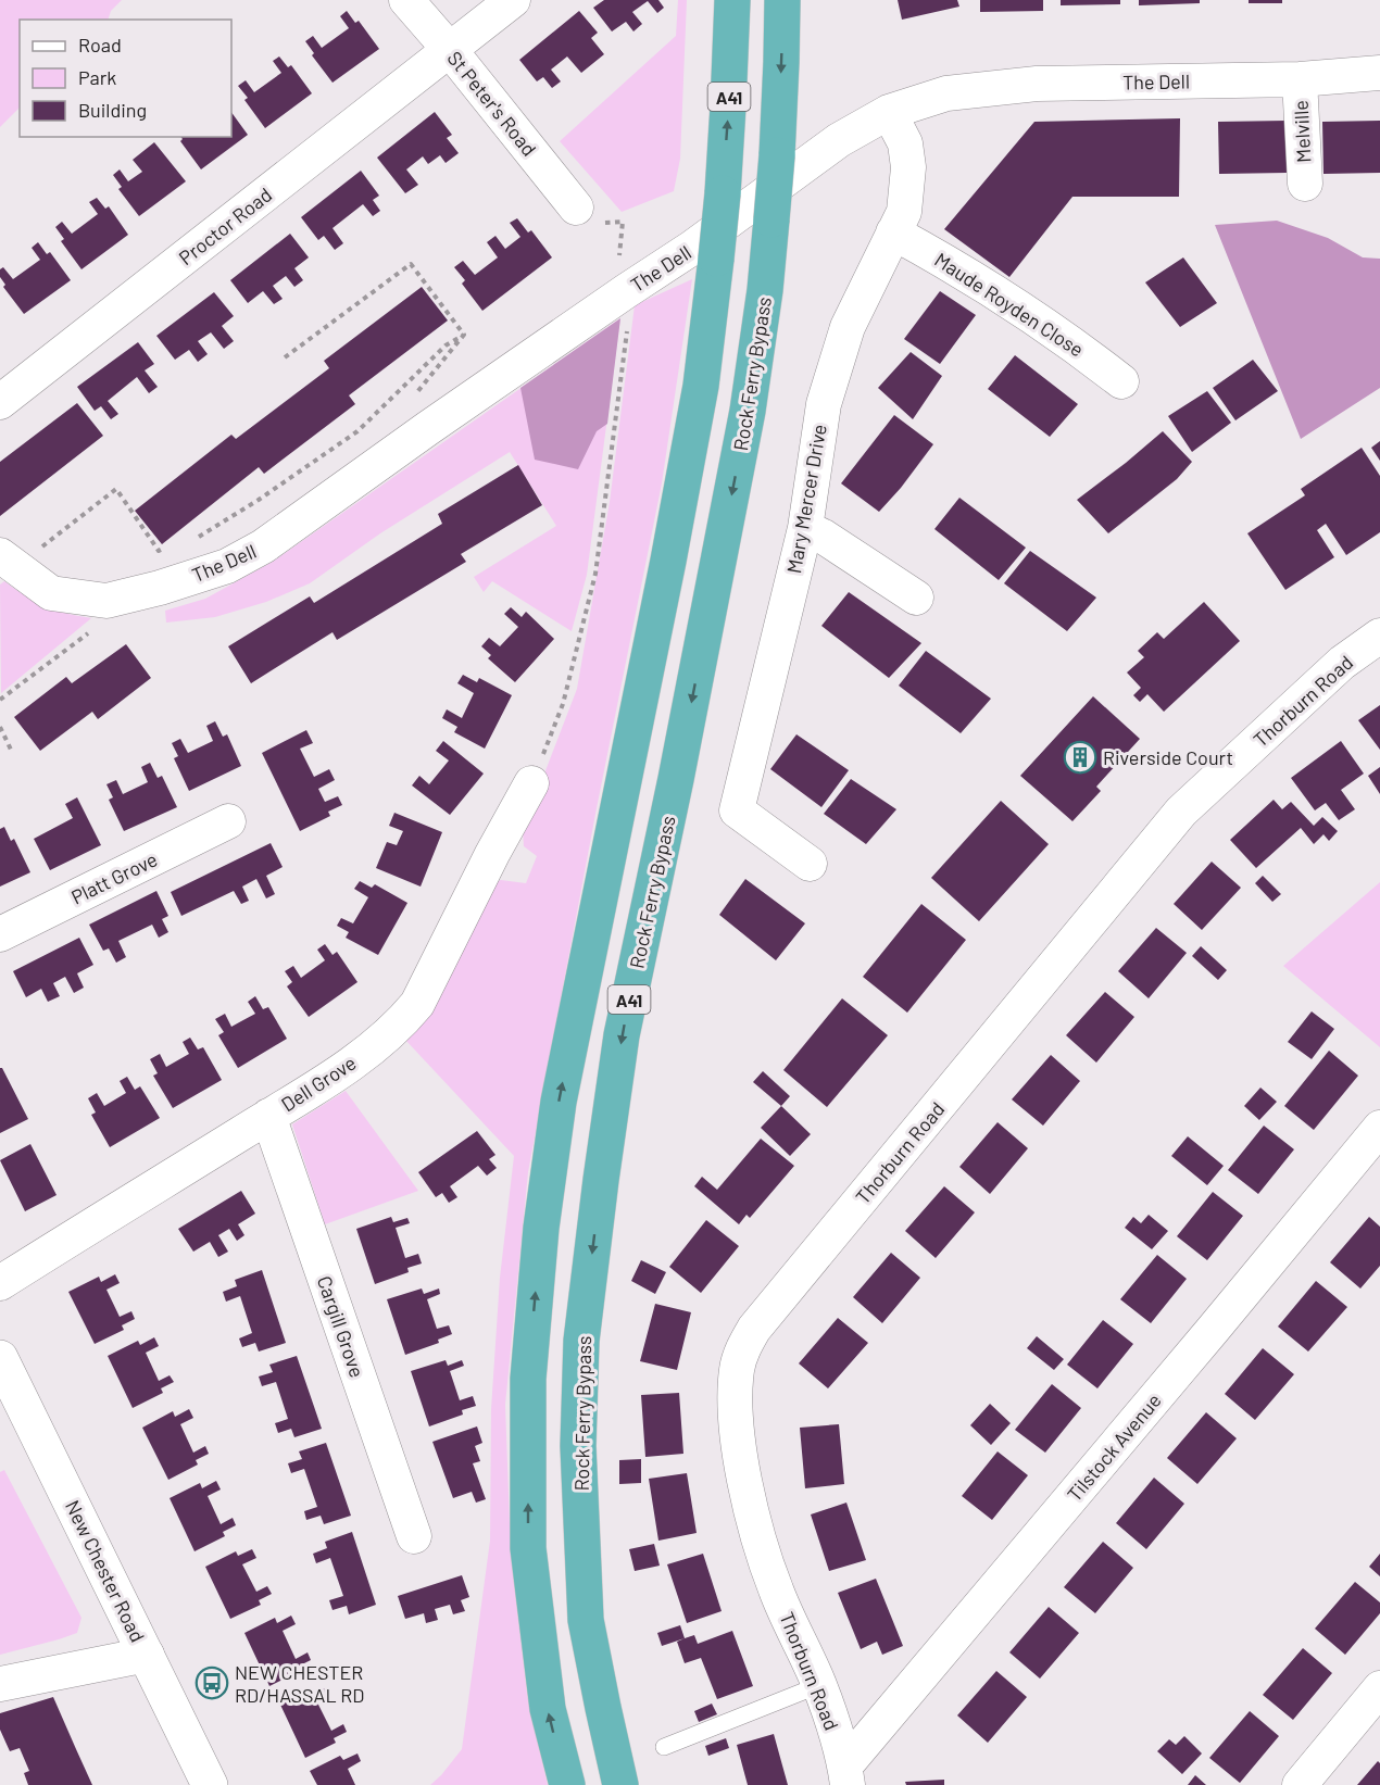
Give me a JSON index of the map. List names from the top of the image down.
{
  "streets": {
    "highway": ["A41", "Rock Ferry Bypass"],
    "main road": ["New Chester Road"],
    "street": [
      "The Dell",
      "St Peter's Road",
      "Melville",
      "Proctor Road",
      "Maude Royden Close",
      "Mary Mercer Drive",
      "Thorburn Road",
      "Platt Grove",
      "Dell Grove",
      "Cargill Grove",
      "Tilstock Avenue"
    ]
  },
  "crossings": [
    ["The Dell", "Melville"],
    ["The Dell", "Mary Mercer Drive"],
    ["St Peter's Road", "Proctor Road"],
    ["Maude Royden Close", "Mary Mercer Drive"],
    ["Thorburn Road", "Tilstock Avenue"],
    ["Dell Grove", "Cargill Grove"]
  ],
  "places": {
    "building": ["Riverside Court"],
    "bus stop": ["NEW CHESTER RD/HASSAL RD"]
  },
  "legend": ["Road", "Park", "Building"]
}
